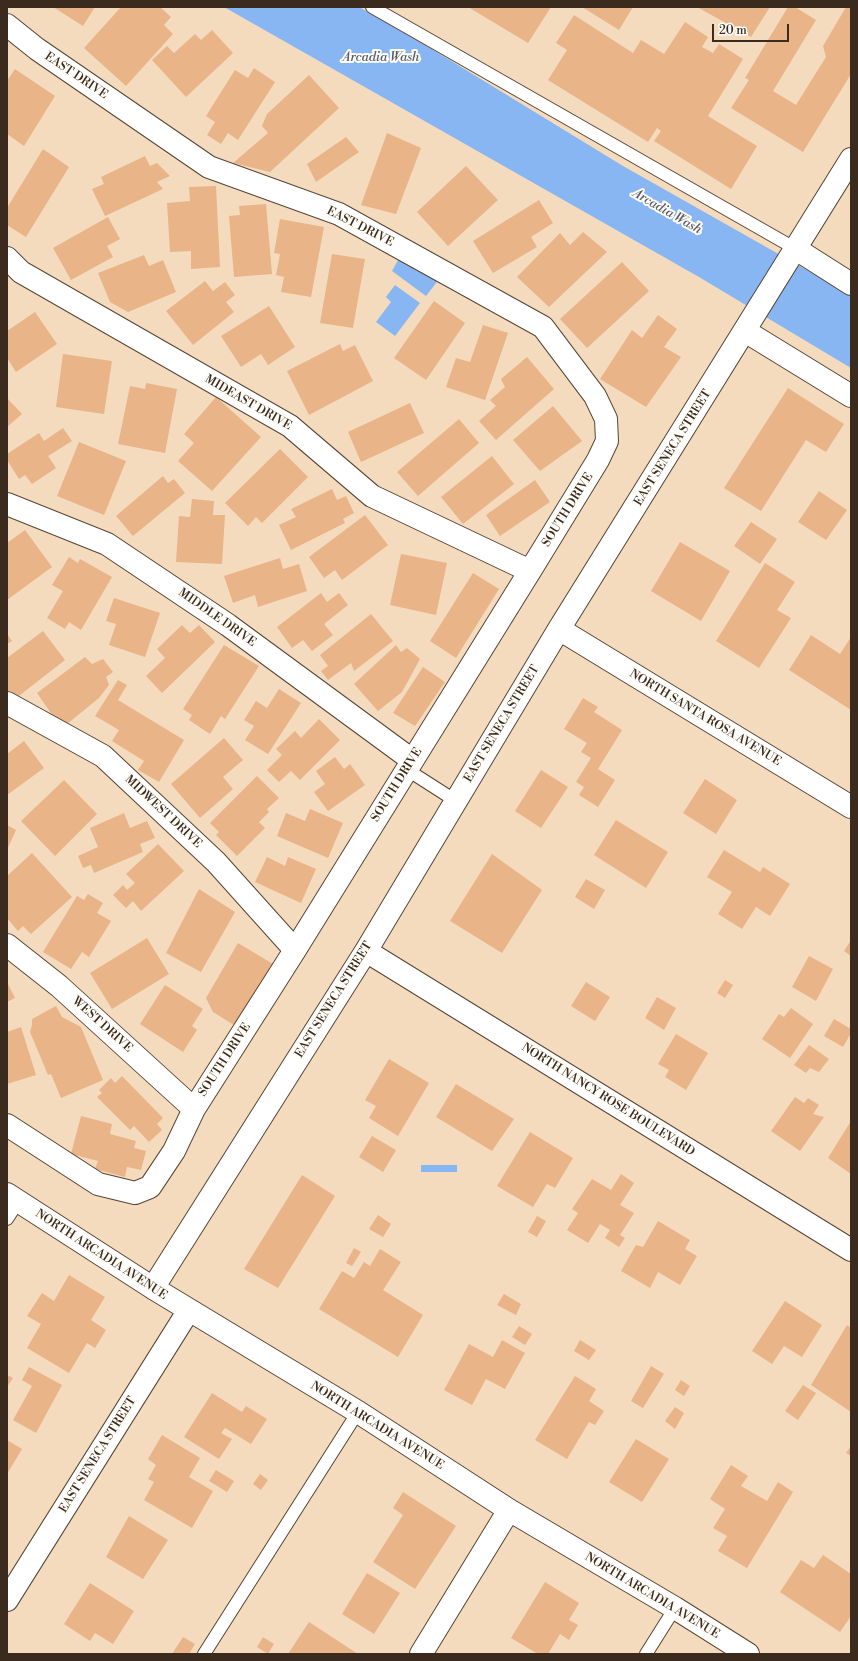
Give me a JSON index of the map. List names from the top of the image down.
{
  "streets": {
    "street": [
      "EAST DRIVE",
      "MIDEAST DRIVE",
      "EAST SENECA STREET",
      "SOUTH DRIVE",
      "MIDDLE DRIVE",
      "NORTH SANTA ROSA AVENUE",
      "MIDWEST DRIVE",
      "WEST DRIVE",
      "NORTH NANCY ROSE BOULEVARD",
      "NORTH ARCADIA AVENUE"
    ]
  },
  "crossings": [
    ["EAST DRIVE", "SOUTH DRIVE"],
    ["MIDEAST DRIVE", "SOUTH DRIVE"],
    ["EAST SENECA STREET", "NORTH SANTA ROSA AVENUE"],
    ["EAST SENECA STREET", "NORTH NANCY ROSE BOULEVARD"],
    ["EAST SENECA STREET", "NORTH ARCADIA AVENUE"],
    ["SOUTH DRIVE", "MIDDLE DRIVE"],
    ["SOUTH DRIVE", "MIDWEST DRIVE"],
    ["SOUTH DRIVE", "WEST DRIVE"]
  ],
  "water": ["Arcadia Wash"],
  "scale_bar": "20 m"
}
